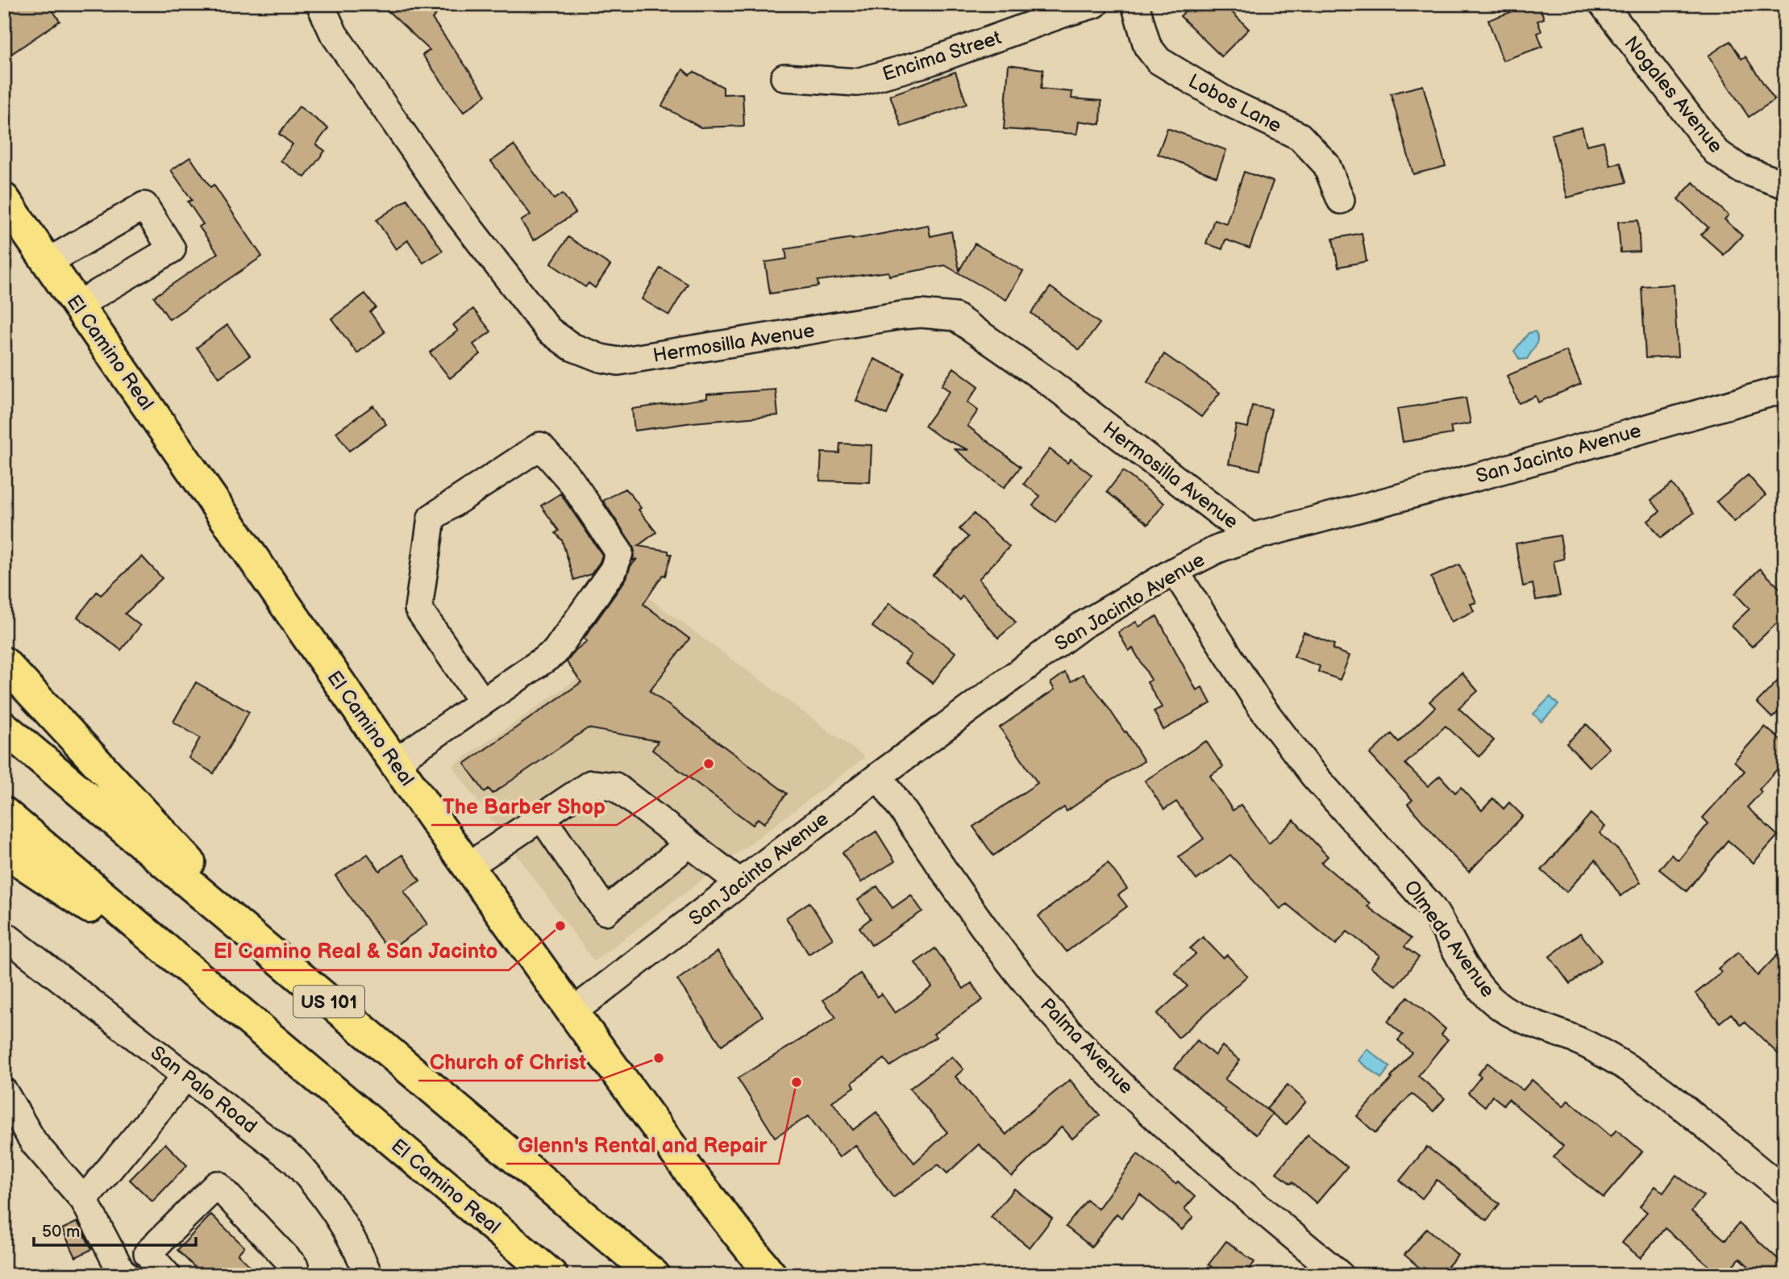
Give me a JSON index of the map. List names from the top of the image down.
{
  "streets": {
    "main road": ["El Camino Real", "US 101"],
    "street": [
      "Encima Street",
      "Nogales Avenue",
      "Lobos Lane",
      "Hermosilla Avenue",
      "San Jacinto Avenue",
      "Olmeda Avenue",
      "Palma Avenue",
      "San Palo Road"
    ]
  },
  "crossings": [
    ["Hermosilla Avenue", "San Jacinto Avenue"],
    ["El Camino Real", "San Jacinto Avenue"],
    ["San Jacinto Avenue", "Olmeda Avenue"],
    ["San Jacinto Avenue", "Palma Avenue"]
  ],
  "places": [
    "The Barber Shop",
    "El Camino Real & San Jacinto",
    "Church of Christ",
    "Glenn's Rental and Repair"
  ],
  "scale_bar": "50 m"
}
